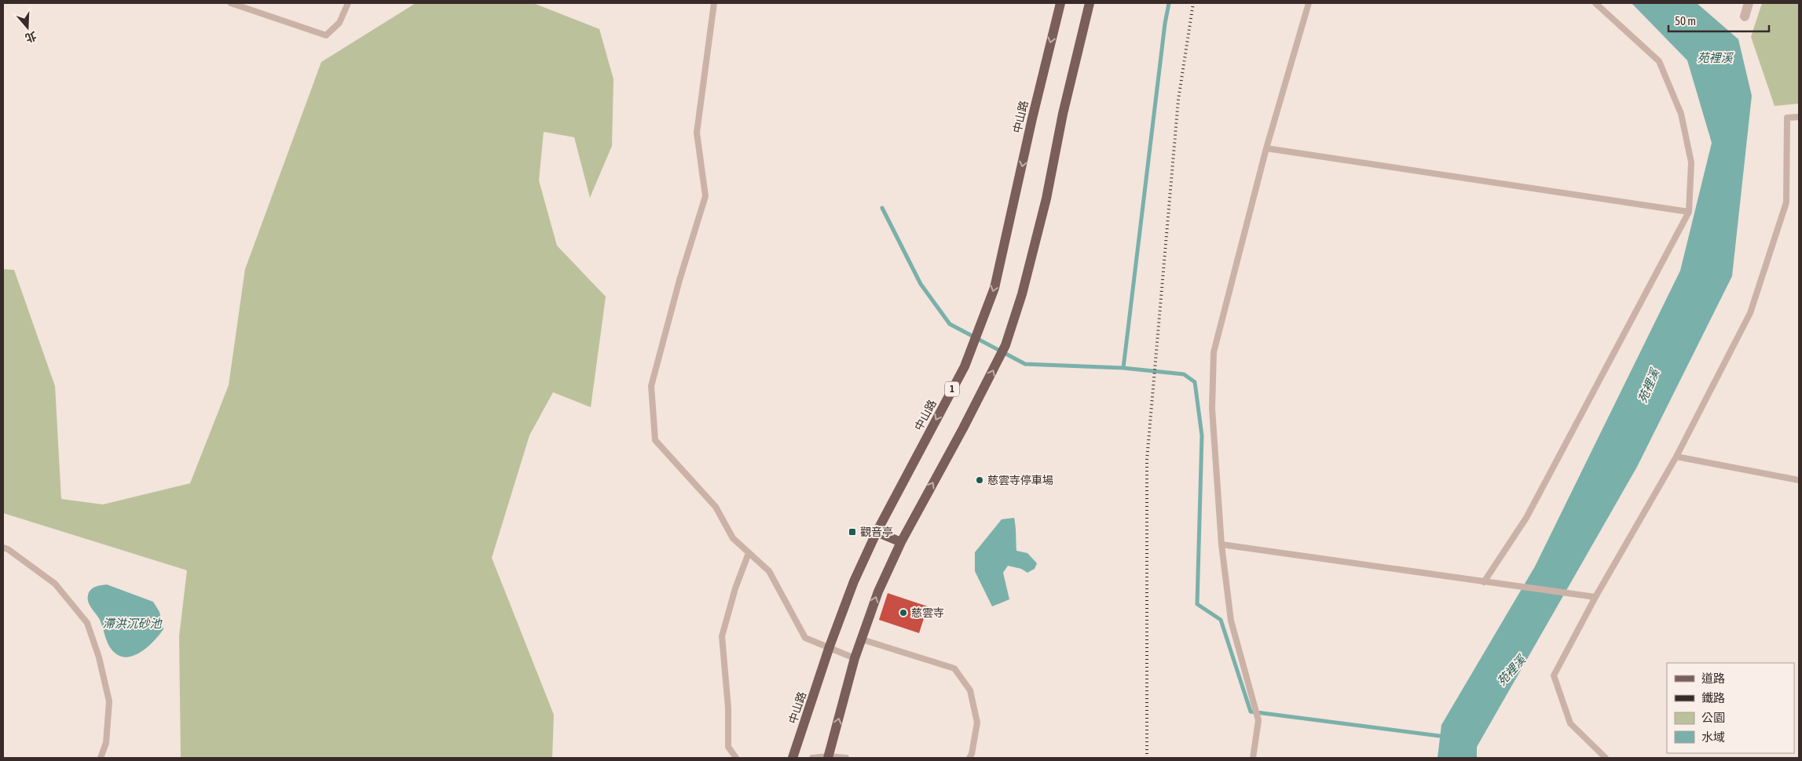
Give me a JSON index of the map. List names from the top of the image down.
{
  "streets": {
    "main road": ["中山路", "1"]
  },
  "water": ["苑裡溪", "滯洪沉砂池"],
  "places": {
    "other": ["慈雲寺停車場", "慈雲寺"],
    "transit": ["觀音亭"]
  },
  "legend": [
    "道路",
    "鐵路",
    "公園",
    "水域"
  ],
  "scale_bar": "50 m",
  "north": "bottom"
}
